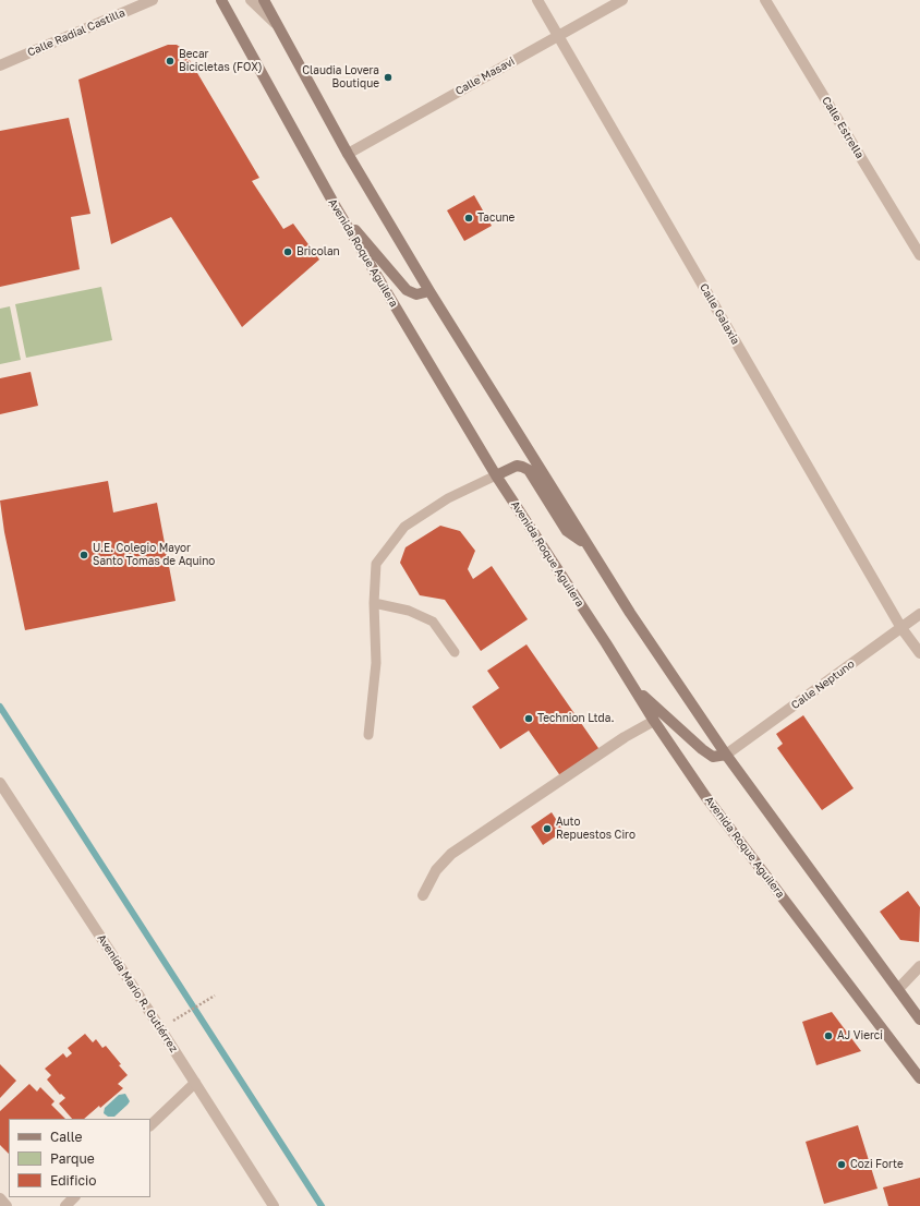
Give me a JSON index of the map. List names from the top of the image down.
{
  "streets": {
    "main road": ["Avenida Roque Aguilera"],
    "street": [
      "Calle Radial Castilla",
      "Calle Masavi",
      "Calle Estrella",
      "Calle Galaxia",
      "Calle Neptuno",
      "Avenida Mario R. Gutiérrez"
    ]
  },
  "crossings": [
    ["Calle Masavi", "Calle Galaxia"],
    ["Calle Galaxia", "Calle Neptuno"]
  ],
  "places": [
    "Becar Bicicletas (FOX)",
    "Claudia Lovera Boutique",
    "Tacune",
    "Bricolan",
    "U.E. Colegio Mayor Santo Tomas de Aquino",
    "Technion Ltda.",
    "Auto Repuestos Ciro",
    "AJ Vierci",
    "Cozi Forte"
  ],
  "legend": ["Calle", "Parque", "Edificio"]
}
